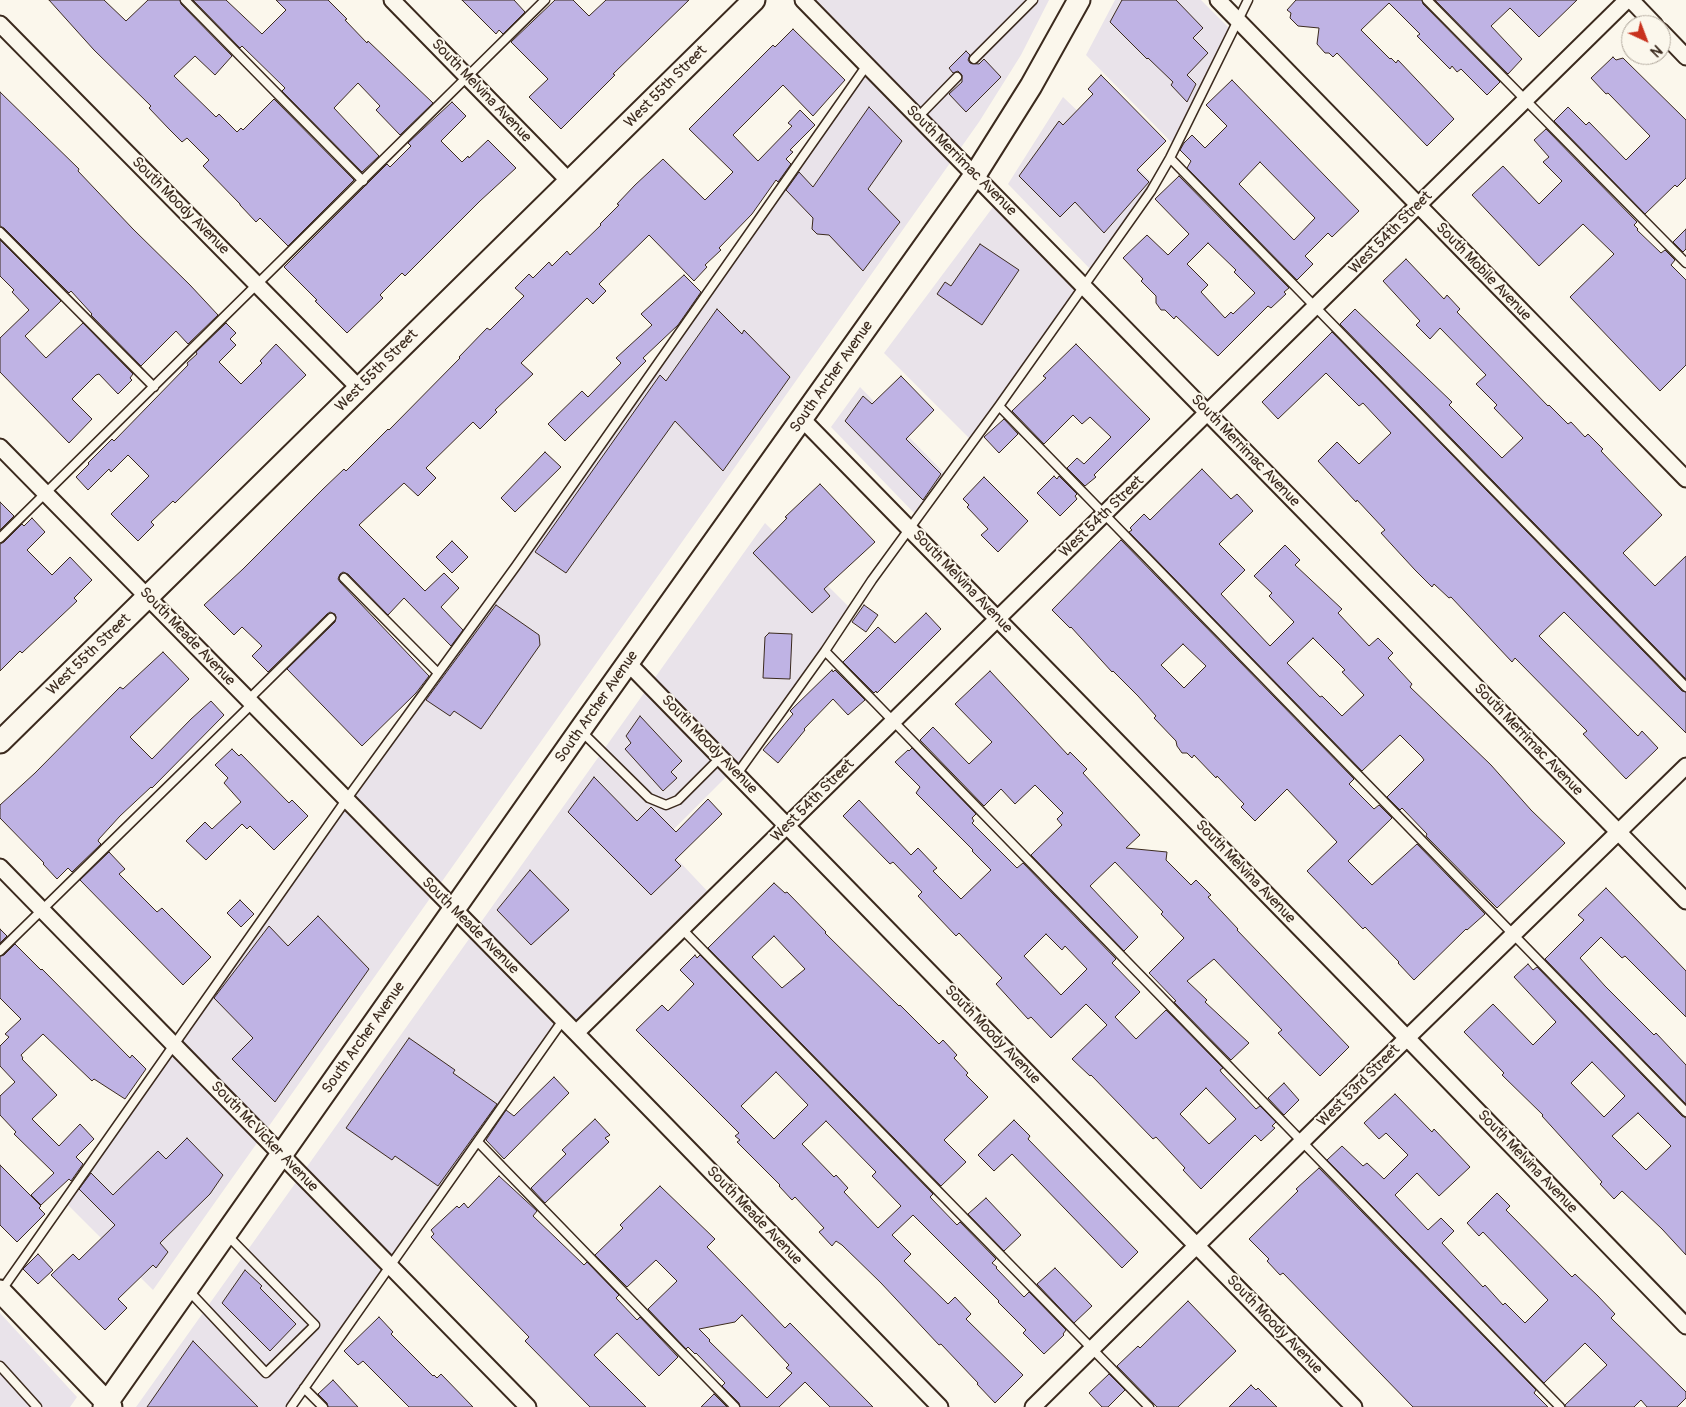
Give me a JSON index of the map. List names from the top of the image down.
{
  "streets": {
    "main road": ["West 55th Street", "South Archer Avenue"],
    "street": [
      "South Melvina Avenue",
      "South Merrimac Avenue",
      "South Moody Avenue",
      "West 54th Street",
      "South Mobile Avenue",
      "South Meade Avenue",
      "West 53rd Street",
      "South McVicker Avenue"
    ]
  },
  "crossings": [
    ["West 55th Street", "South Melvina Avenue"],
    ["West 55th Street", "South Moody Avenue"],
    ["West 55th Street", "South Meade Avenue"],
    ["South Melvina Avenue", "West 54th Street"],
    ["South Melvina Avenue", "South Archer Avenue"],
    ["South Melvina Avenue", "West 53rd Street"],
    ["South Merrimac Avenue", "West 54th Street"],
    ["South Merrimac Avenue", "South Archer Avenue"],
    ["South Merrimac Avenue", "West 53rd Street"],
    ["South Moody Avenue", "West 54th Street"],
    ["South Moody Avenue", "South Archer Avenue"],
    ["South Moody Avenue", "West 53rd Street"],
    ["West 54th Street", "South Mobile Avenue"],
    ["West 54th Street", "South Meade Avenue"],
    ["South Archer Avenue", "South Meade Avenue"],
    ["South Archer Avenue", "South McVicker Avenue"]
  ],
  "north": "bottom right"
}
